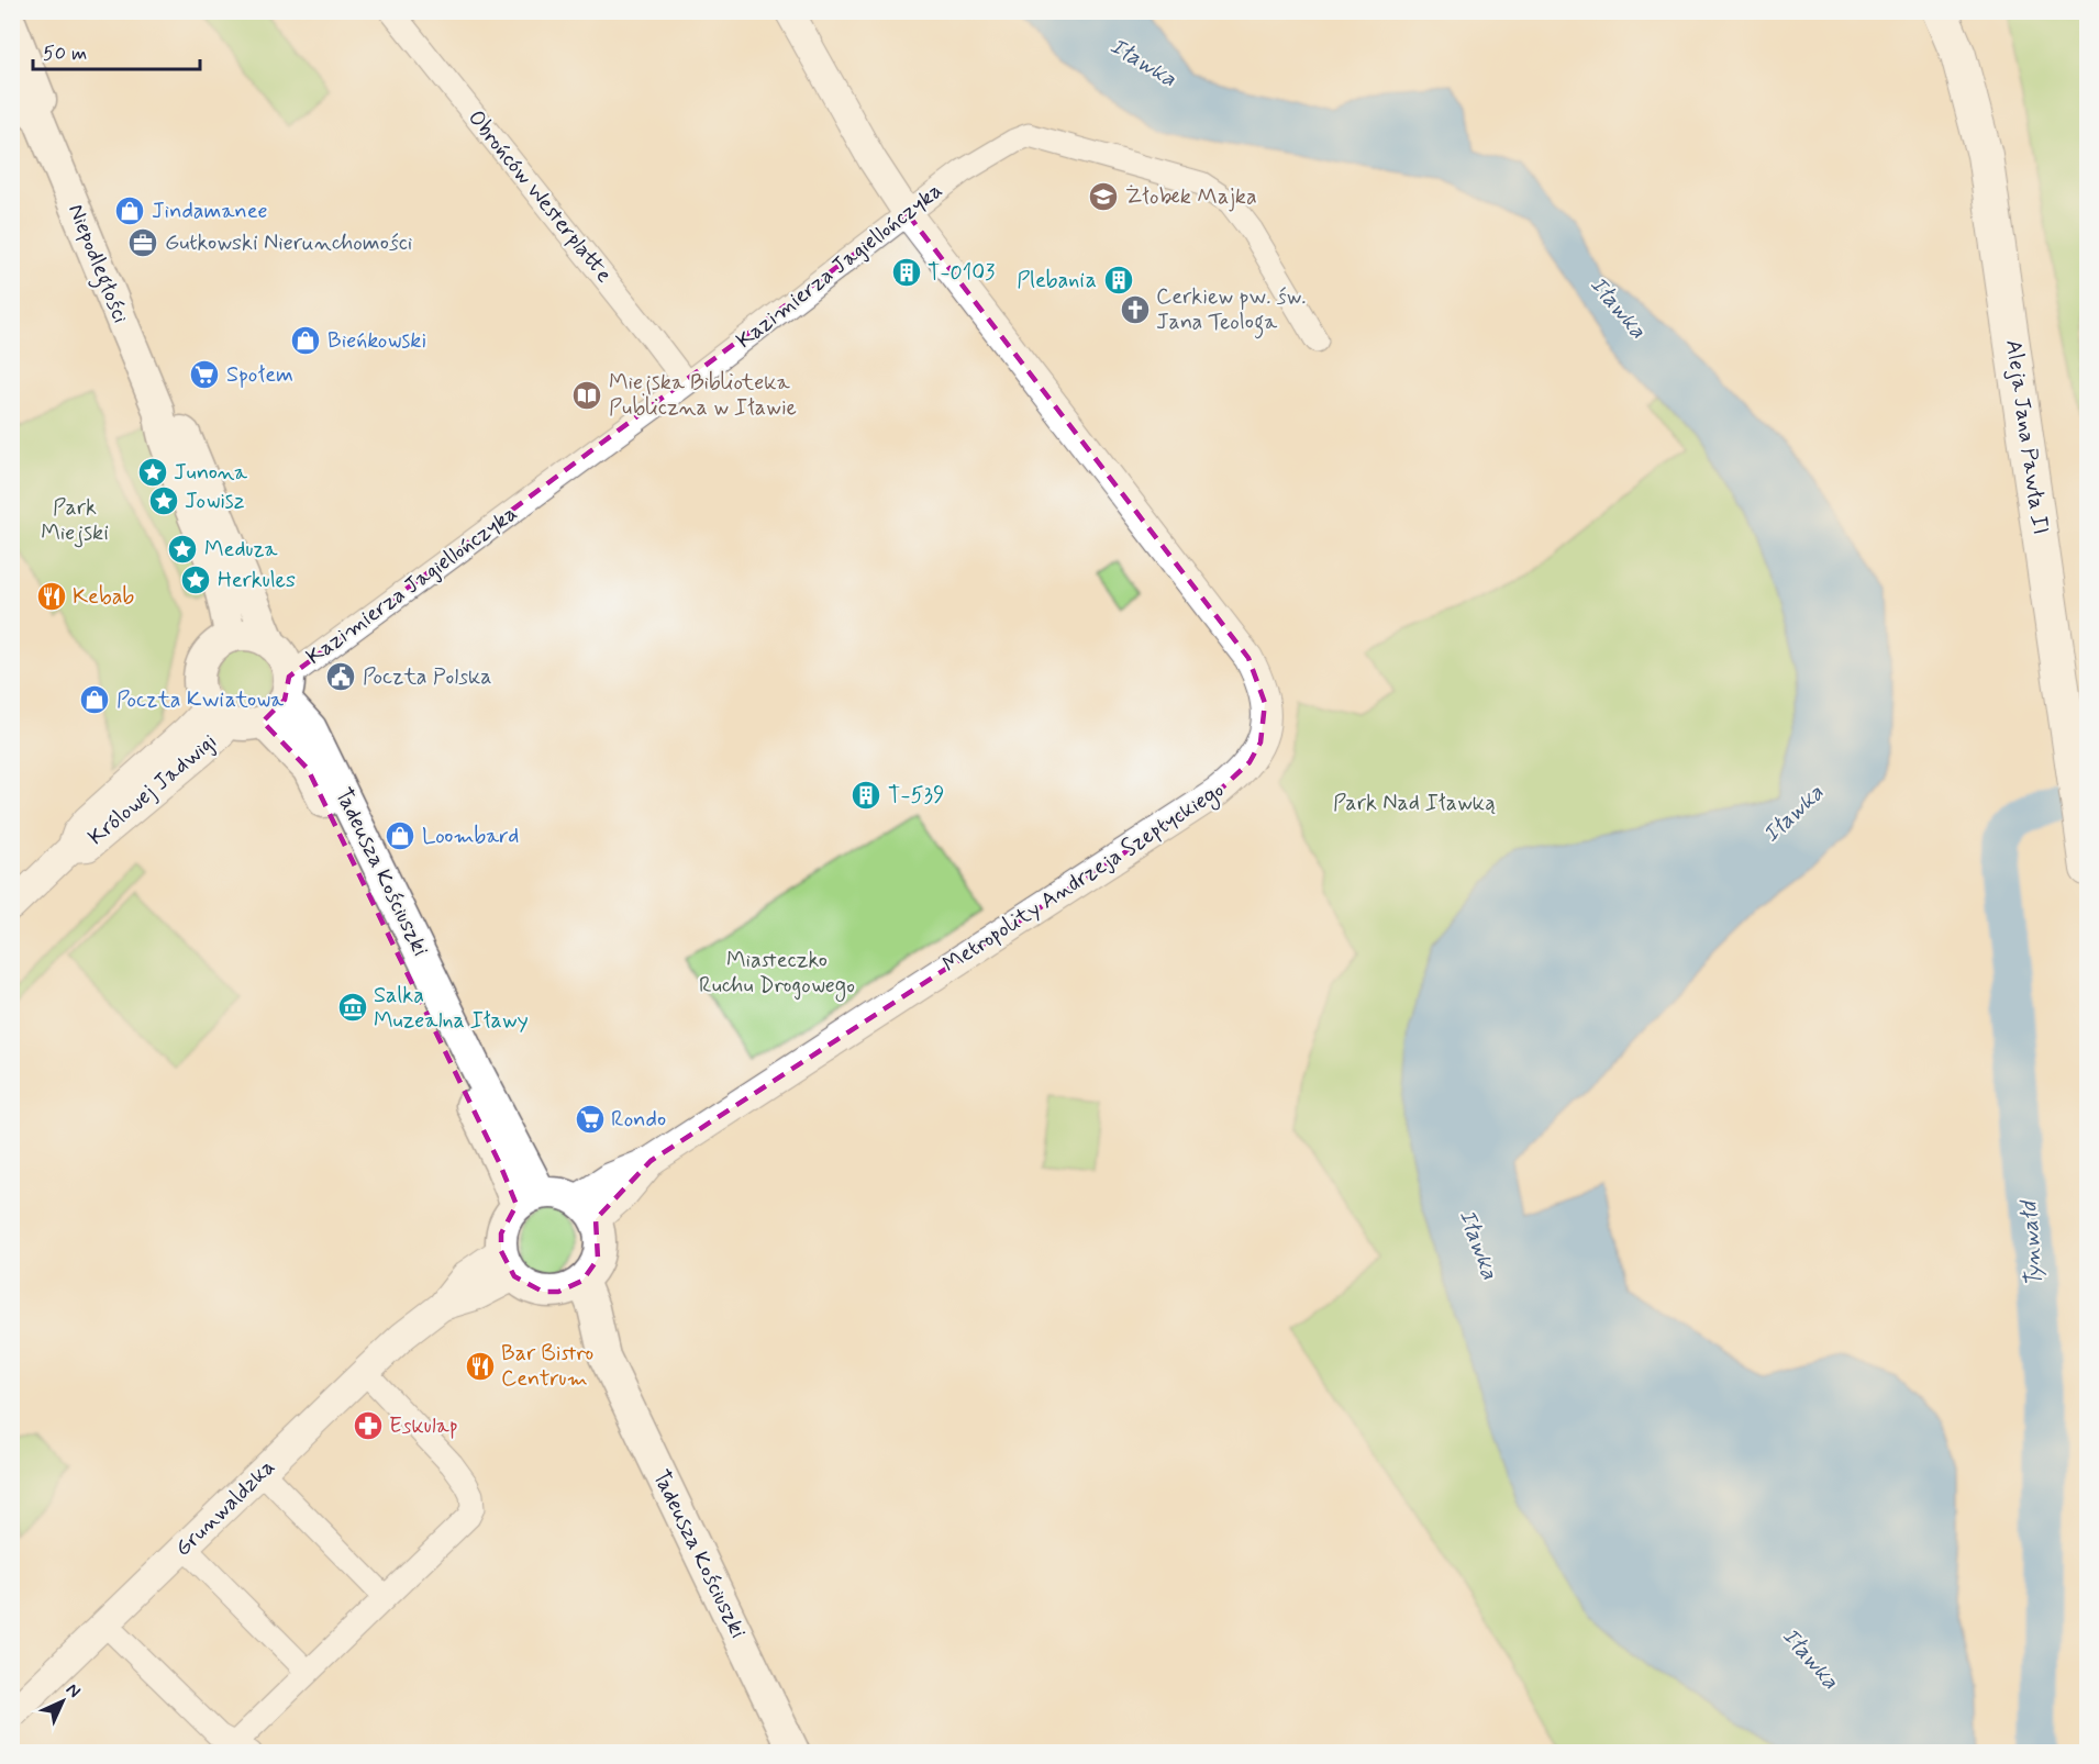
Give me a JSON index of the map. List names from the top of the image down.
{
  "streets": {
    "main road": ["Niepodległości", "Aleja Jana Pawła II", "Tadeusza Kościuszki"],
    "street": [
      "Obrońców Westerplatte",
      "Kazimierza Jagiellończyka",
      "Królowej Jadwigi",
      "Metropolity Andrzeja Szeptyckiego",
      "Grunwaldzka"
    ]
  },
  "crossings": [
    ["Obrońców Westerplatte", "Kazimierza Jagiellończyka"],
    ["Niepodległości", "Kazimierza Jagiellończyka"],
    ["Niepodległości", "Królowej Jadwigi"],
    ["Niepodległości", "Tadeusza Kościuszki"],
    ["Kazimierza Jagiellończyka", "Królowej Jadwigi"],
    ["Kazimierza Jagiellończyka", "Tadeusza Kościuszki"],
    ["Kazimierza Jagiellończyka", "Metropolity Andrzeja Szeptyckiego"],
    ["Królowej Jadwigi", "Tadeusza Kościuszki"],
    ["Tadeusza Kościuszki", "Metropolity Andrzeja Szeptyckiego"],
    ["Tadeusza Kościuszki", "Grunwaldzka"],
    ["Metropolity Andrzeja Szeptyckiego", "Grunwaldzka"]
  ],
  "water": ["Iławka", "Tynwałd"],
  "parks": ["Park Miejski", "Park Nad Iławką", "Miasteczko Ruchu Drogowego"],
  "places": {
    "school or university": ["Żłobek Majka"],
    "shop": [
      "Jindamanee",
      "Bieńkowski",
      "Poczta Kwiatowa",
      "Loombard"
    ],
    "office": ["Gutkowski Nierunchomości"],
    "building": ["T-0103", "Plebania", "T-539"],
    "church": ["Cerkiew pw. św. Jana Teologa"],
    "supermarket": ["Społem", "Rondo"],
    "library": ["Miejska Biblioteka Publiczna w Iławie"],
    "place": [
      "Junona",
      "Jowisz",
      "Meduza",
      "Herkules"
    ],
    "restaurant": ["Kebab", "Bar Bistro Centrum"],
    "public building": ["Poczta Polska"],
    "museum": ["Salka Muzealna Iławy"],
    "pharmacy": ["Eskulap"]
  },
  "scale_bar": "50 m",
  "north": "top right"
}
